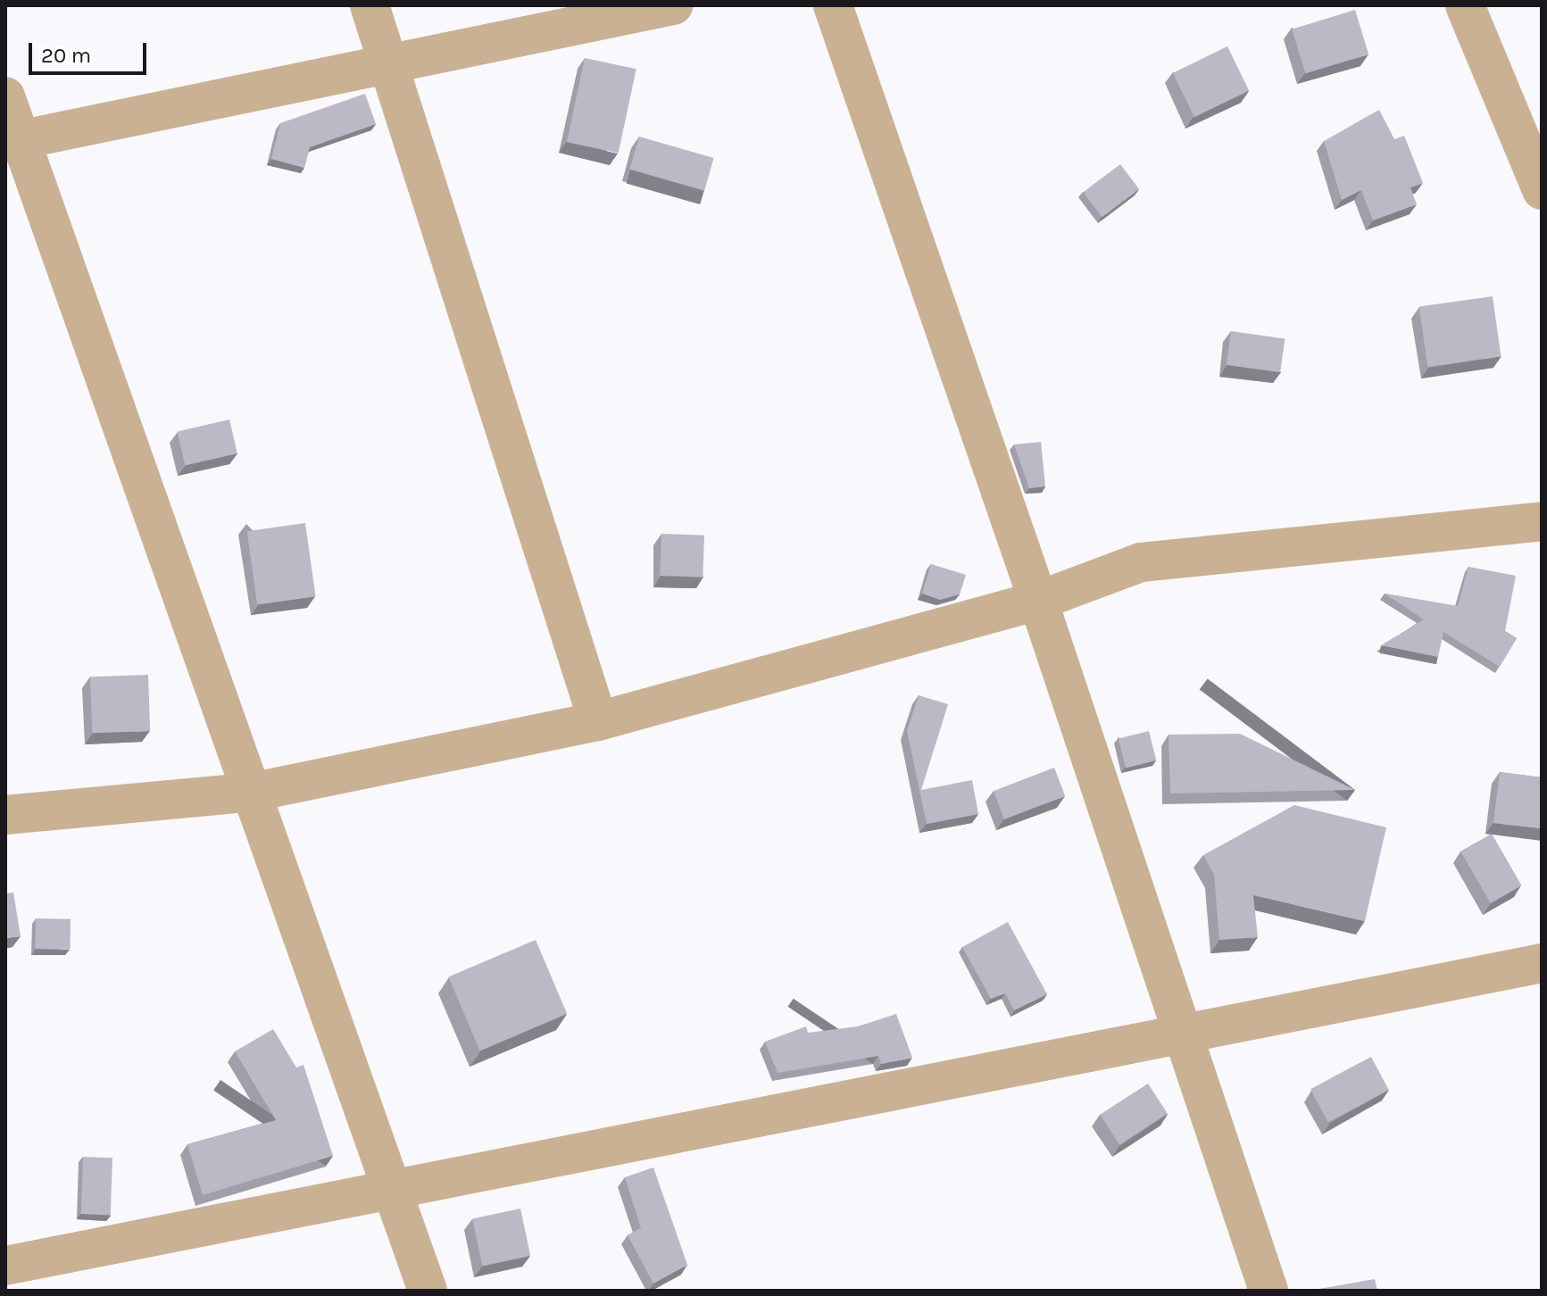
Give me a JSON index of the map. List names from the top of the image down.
{
  "scale_bar": "20 m"
}
